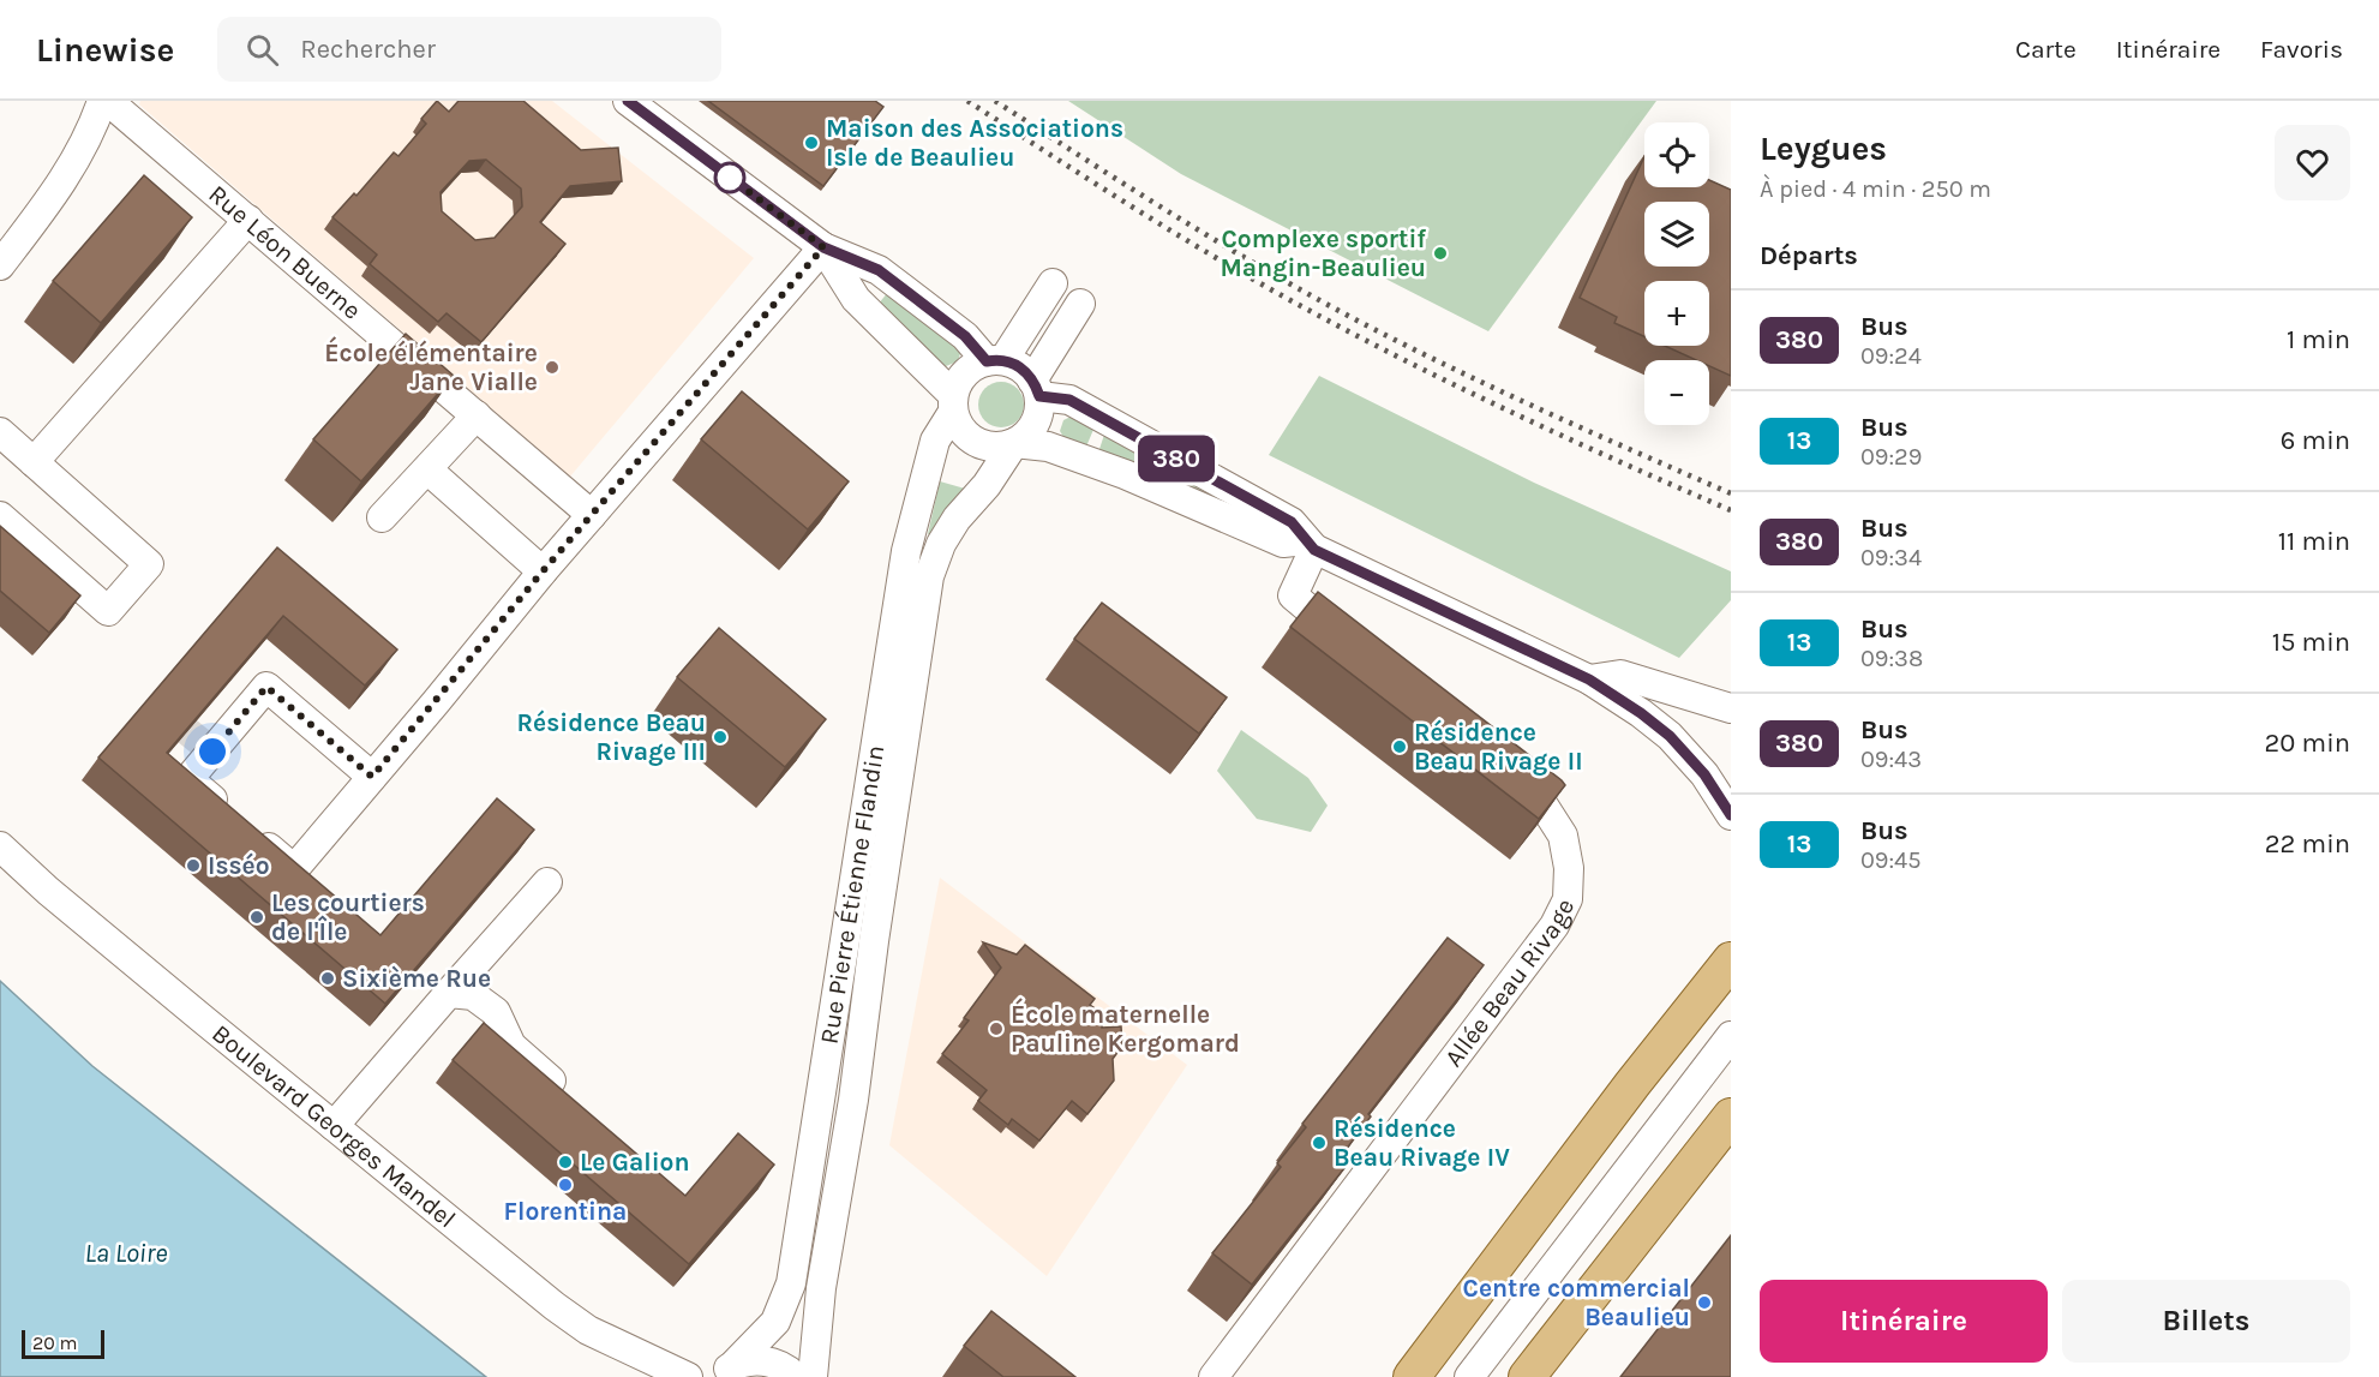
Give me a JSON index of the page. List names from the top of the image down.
{
  "streets": {
    "street": [
      "Rue Léon Buerne",
      "Rue Pierre Étienne Flandin",
      "Allée Beau Rivage",
      "Boulevard Georges Mandel"
    ]
  },
  "water": ["La Loire"],
  "places": [
    "Maison des Associations Isle de Beaulieu",
    "Complexe sportif Mangin-Beaulieu",
    "École élémentaire Jane Vialle",
    "Résidence Beau Rivage III",
    "Résidence Beau Rivage II",
    "Isséo",
    "Les courtiers de l'Île",
    "Sixième Rue",
    "École maternelle Pauline Kergomard",
    "Résidence Beau Rivage IV",
    "Le Galion",
    "Florentina",
    "Centre commercial Beaulieu"
  ],
  "lines": ["bus line 380"],
  "scale_bar": "20 m",
  "page": {
    "header": "Linewise",
    "search": "Rechercher",
    "nav": ["Carte", "Itinéraire", "Favoris"],
    "on_map": "380",
    "heading": [
      ["Leygues", "À pied · 4 min · 250 m"],
      "Départs"
    ],
    "map_buttons": ["+", "−"],
    "list": [
      {
        "mark": "380",
        "name": "Bus",
        "note": "09:24",
        "value": "1 min"
      },
      {
        "mark": "13",
        "name": "Bus",
        "note": "09:29",
        "value": "6 min"
      },
      {
        "mark": "380",
        "name": "Bus",
        "note": "09:34",
        "value": "11 min"
      },
      {
        "mark": "13",
        "name": "Bus",
        "note": "09:38",
        "value": "15 min"
      },
      {
        "mark": "380",
        "name": "Bus",
        "note": "09:43",
        "value": "20 min"
      },
      {
        "mark": "13",
        "name": "Bus",
        "note": "09:45",
        "value": "22 min"
      }
    ],
    "buttons": ["Itinéraire", "Billets"],
    "scale": "20 m"
  }
}
